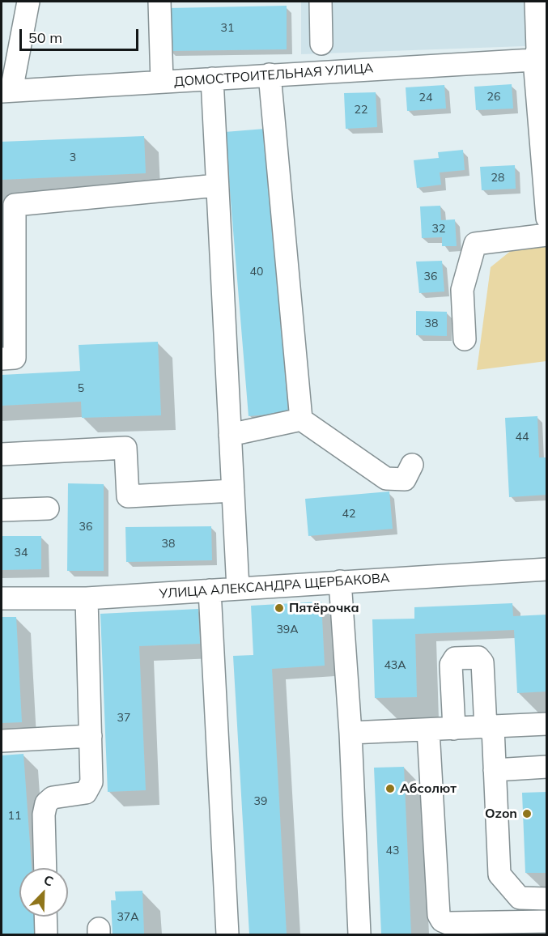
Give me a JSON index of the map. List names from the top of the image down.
{
  "streets": {
    "street": ["ДОМОСТРОИТЕЛЬНАЯ УЛИЦА", "УЛИЦА АЛЕКСАНДРА ЩЕРБАКОВА"]
  },
  "places": ["Пятёрочка", "Абсолют", "Ozon"],
  "house_numbers": [
    "31",
    "26",
    "24",
    "22",
    "3",
    "28",
    "32",
    "40",
    "36",
    "38",
    "5",
    "44",
    "42",
    "36",
    "38",
    "34",
    "39А",
    "43А",
    "37",
    "39",
    "11",
    "43",
    "37А"
  ],
  "scale_bar": "50 m",
  "north": "top right"
}
